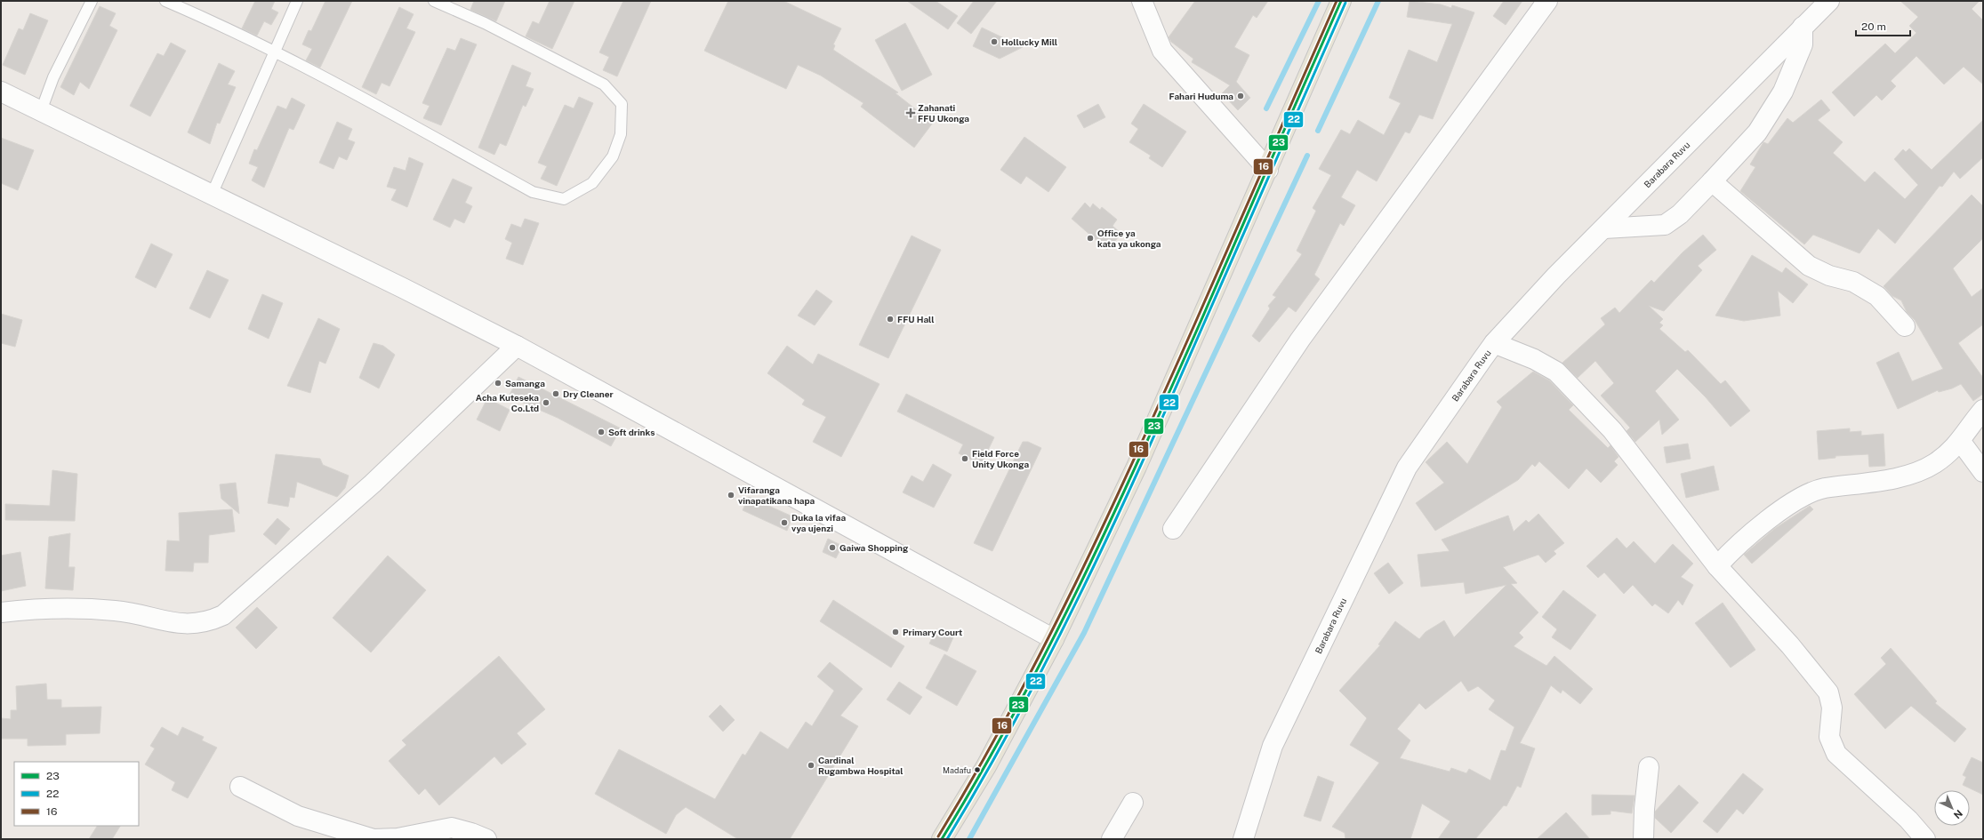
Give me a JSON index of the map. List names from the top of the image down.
{
  "streets": {
    "street": ["Barabara Ruvu"]
  },
  "places": {
    "other": [
      "Hollucky Mill",
      "Fahari Huduma",
      "Office ya kata ya ukonga",
      "FFU Hall",
      "Samanga",
      "Dry Cleaner",
      "Acha Kuteseka Co.Ltd",
      "Soft drinks",
      "Field Force Unity Ukonga",
      "Vifaranga vinapatikana hapa",
      "Duka la vifaa vya ujenzi",
      "Gaiwa Shopping",
      "Primary Court",
      "Cardinal Rugambwa Hospital",
      "Madafu"
    ],
    "health": ["Zahanati FFU Ukonga"]
  },
  "lines": ["transit line 23", "transit line 16", "transit line 22"],
  "legend": ["23", "22", "16"],
  "scale_bar": "20 m",
  "north": "bottom right"
}
